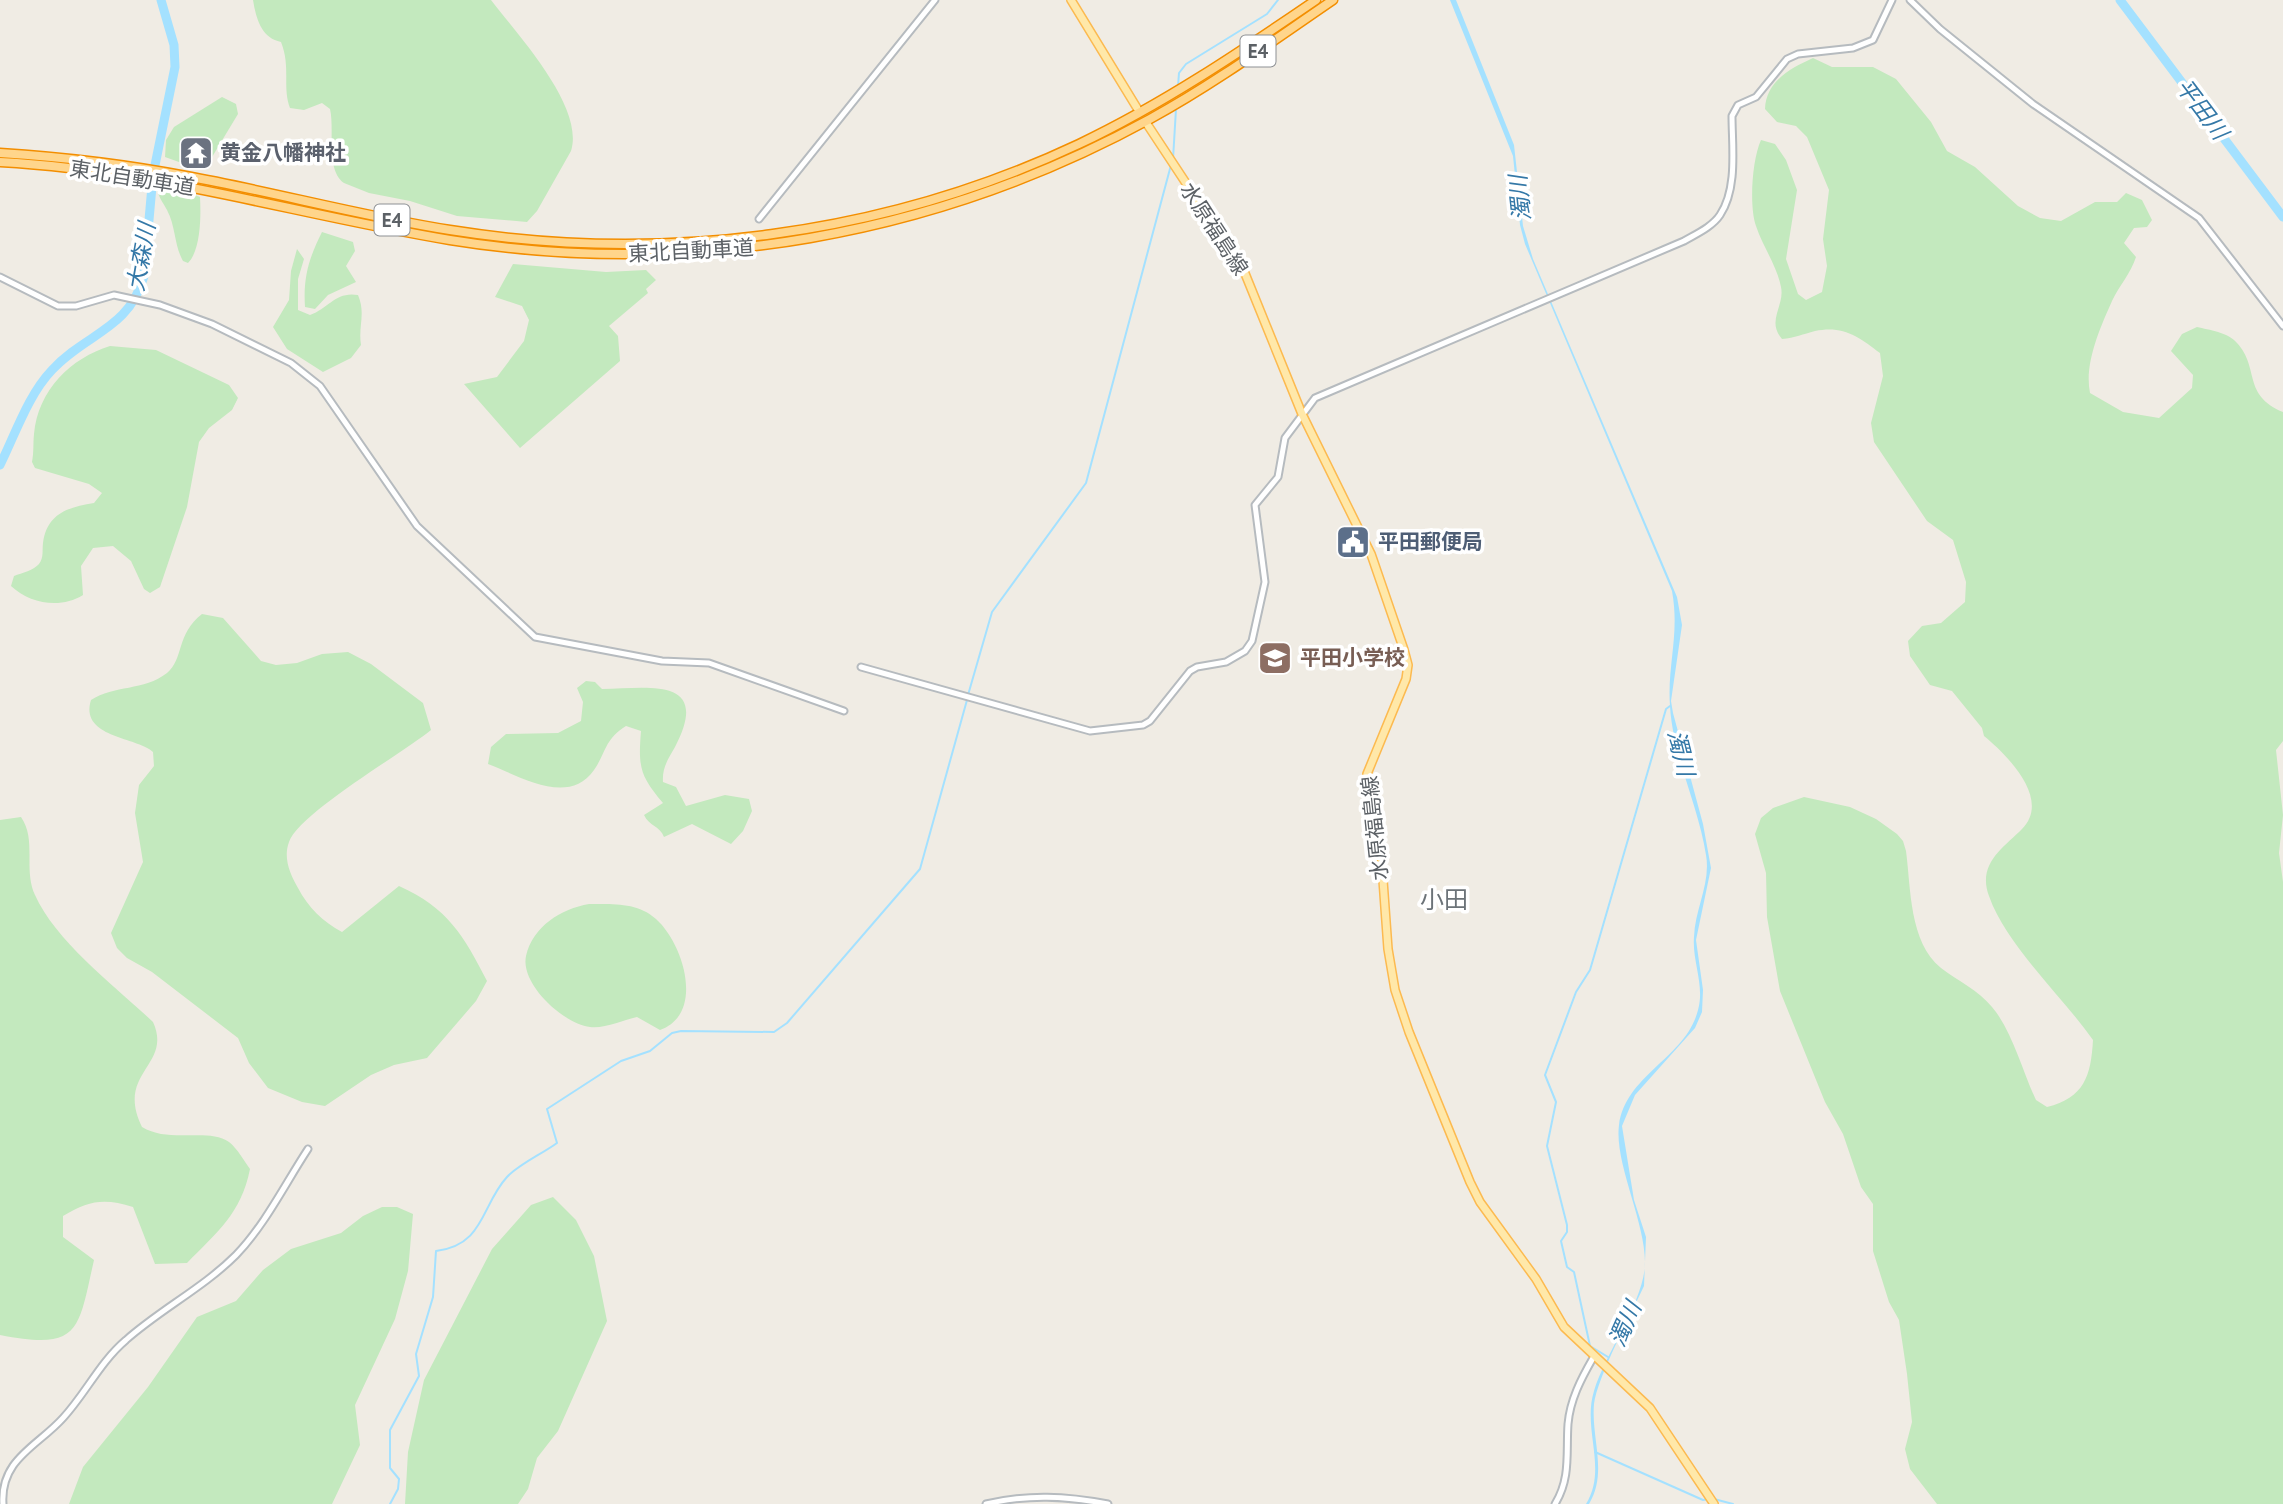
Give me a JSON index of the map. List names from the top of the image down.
{
  "streets": {
    "highway": ["E4", "東北自動車道"],
    "main road": ["水原福島線"]
  },
  "crossings": [
    ["東北自動車道", "水原福島線"]
  ],
  "districts": ["小田"],
  "water": ["平田川", "濁川", "大森川"],
  "places": {
    "temple": ["黄金八幡神社"],
    "public building": ["平田郵便局"],
    "school or university": ["平田小学校"]
  }
}
